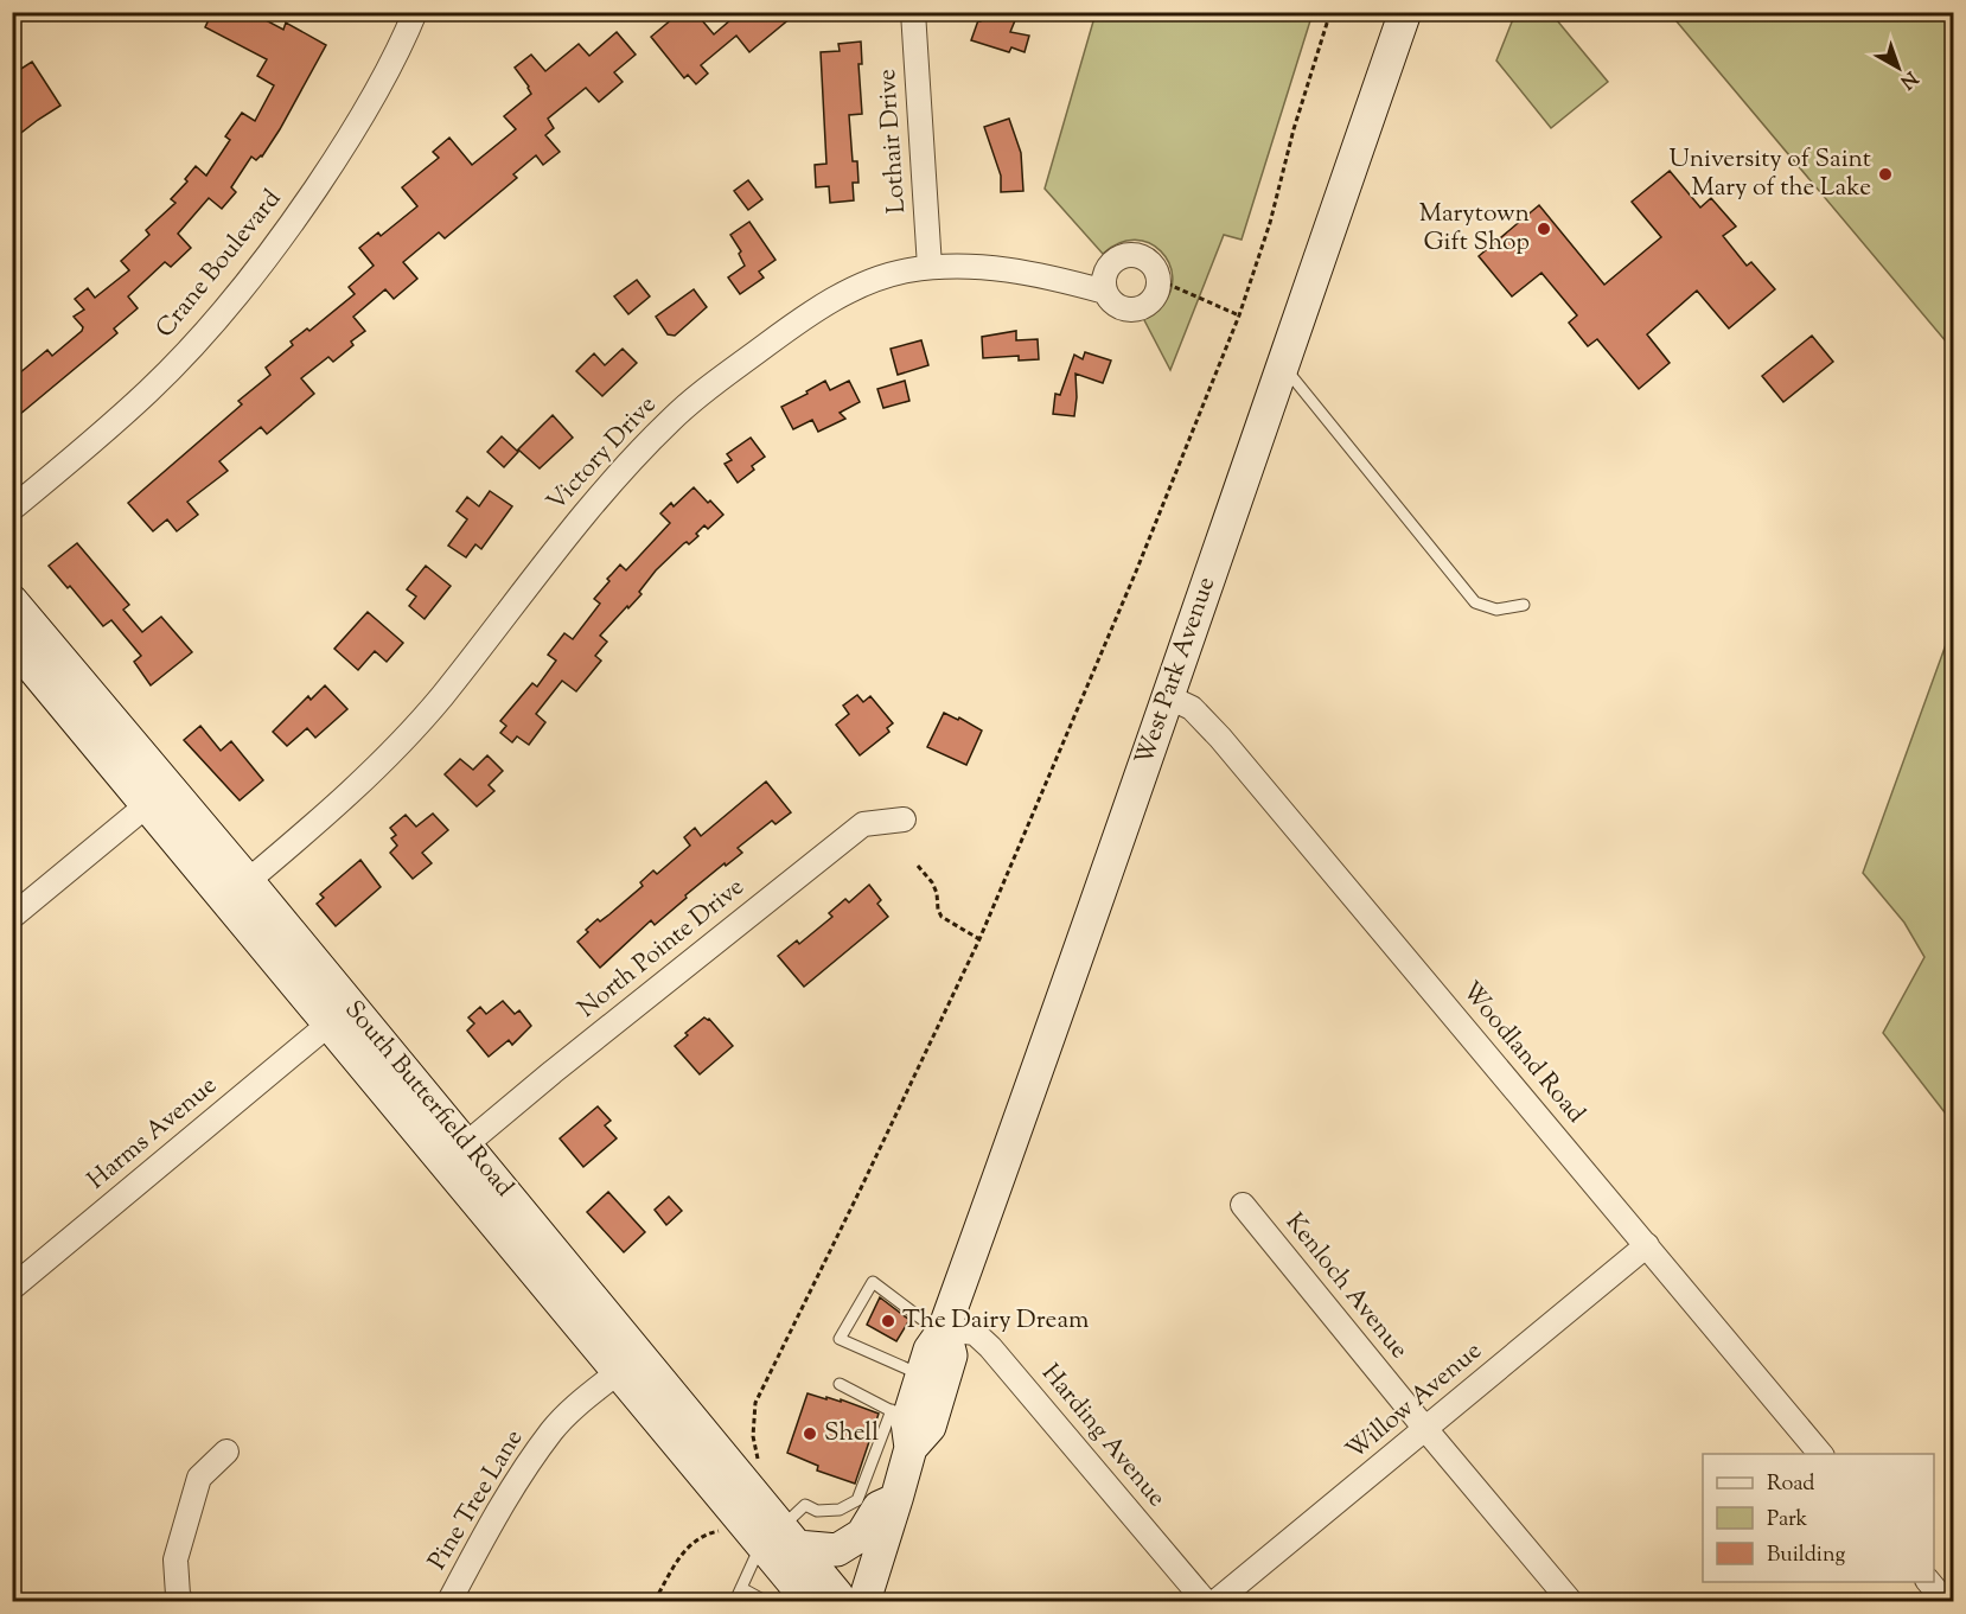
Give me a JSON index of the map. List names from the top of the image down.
{
  "streets": {
    "main road": ["West Park Avenue", "South Butterfield Road"],
    "street": [
      "Lothair Drive",
      "Crane Boulevard",
      "Victory Drive",
      "North Pointe Drive",
      "Woodland Road",
      "Harms Avenue",
      "Kenloch Avenue",
      "Willow Avenue",
      "Harding Avenue",
      "Pine Tree Lane"
    ]
  },
  "crossings": [
    ["Lothair Drive", "Victory Drive"],
    ["Victory Drive", "South Butterfield Road"],
    ["West Park Avenue", "Woodland Road"],
    ["West Park Avenue", "Harding Avenue"],
    ["North Pointe Drive", "South Butterfield Road"],
    ["Woodland Road", "Willow Avenue"],
    ["South Butterfield Road", "Harms Avenue"],
    ["South Butterfield Road", "Pine Tree Lane"],
    ["Kenloch Avenue", "Willow Avenue"]
  ],
  "places": [
    "University of Saint Mary of the Lake",
    "Marytown Gift Shop",
    "The Dairy Dream",
    "Shell"
  ],
  "legend": ["Road", "Park", "Building"],
  "north": "bottom right"
}
